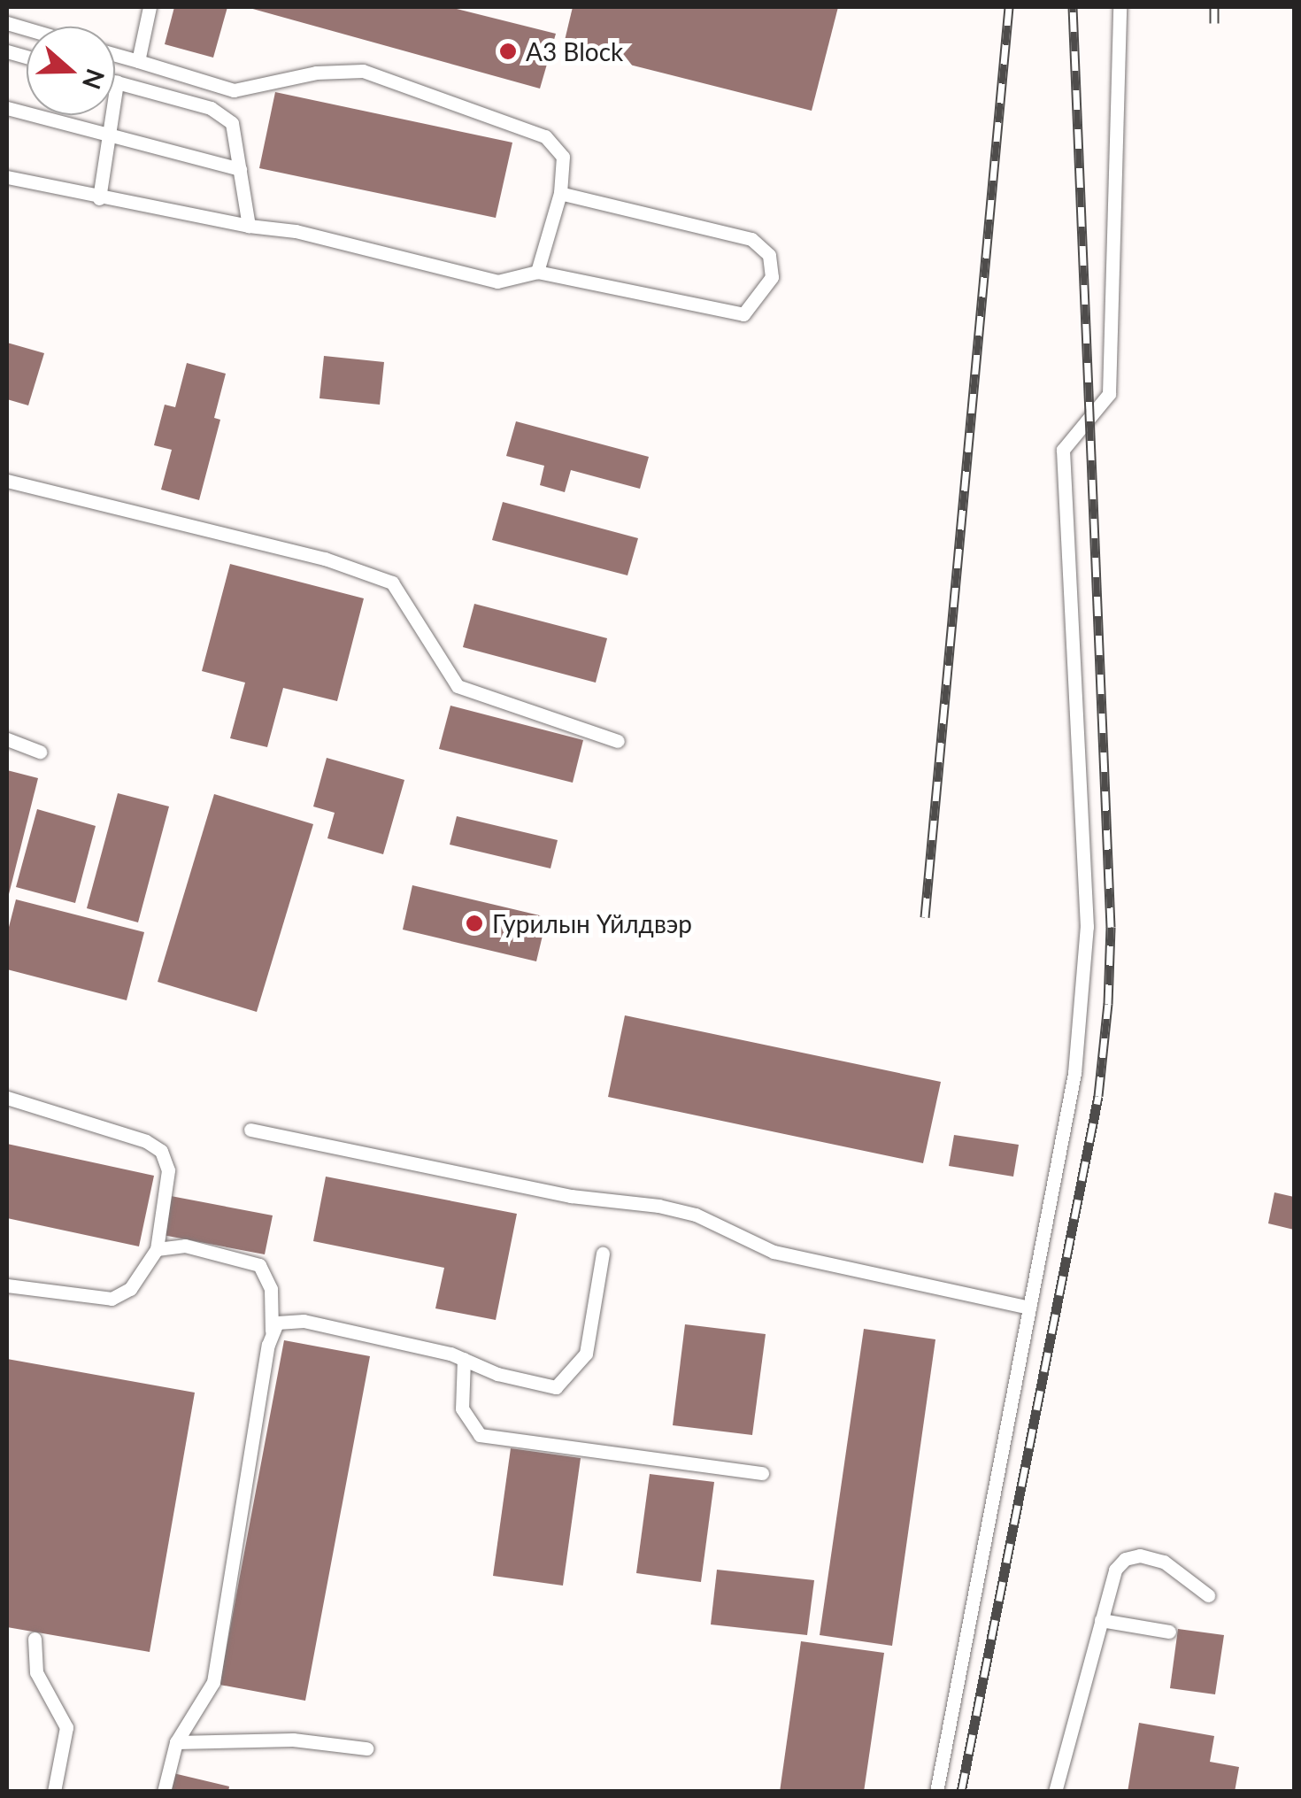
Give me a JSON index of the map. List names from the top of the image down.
{
  "places": ["A3 Block", "Гурилын Үйлдвэр"],
  "north": "right"
}
